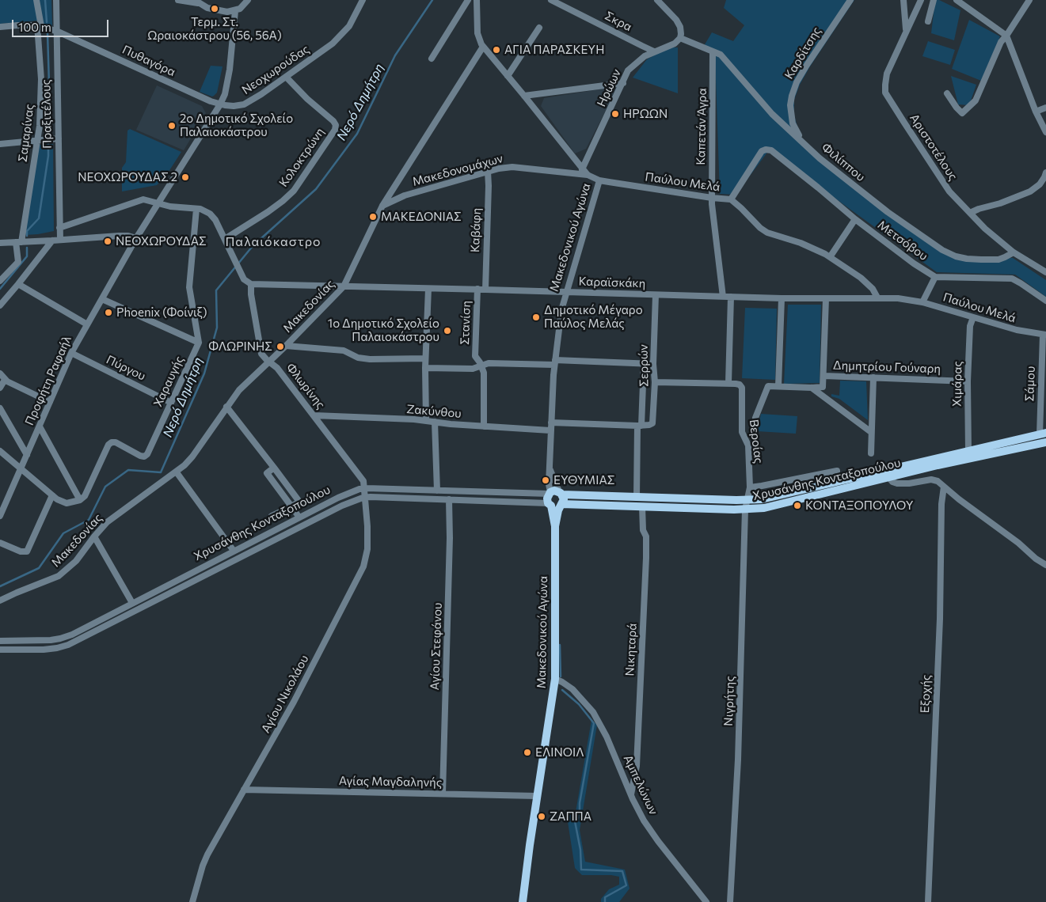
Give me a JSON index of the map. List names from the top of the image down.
{
  "streets": {
    "main road": ["Μακεδονικού Αγώνα", "Χρυσάνθης Κονταξοπούλου"],
    "street": [
      "Σκρα",
      "Καρδίτσης",
      "Πυθαγόρα",
      "Νεοχωρούδας",
      "Ηρώων",
      "Πραξιτέλους",
      "Καπετάν Άγρα",
      "Σαμαρίνας",
      "Αριστοτέλους",
      "Κολοκτρώνη",
      "Φιλίππου",
      "Μακεδονομάχων",
      "Παύλου Μελά",
      "Καβάφη",
      "Μετσόβου",
      "Καραϊσκάκη",
      "Μακεδονίας",
      "Στανίση",
      "Σερρών",
      "Δημητρίου Γούναρη",
      "Πύργου",
      "Προφήτη Ραφαήλ",
      "Χαραυγής",
      "Χιμάρας",
      "Σάμου",
      "Φλωρίνης",
      "Ζακύνθου",
      "Βεροίας",
      "Αγίου Στεφάνου",
      "Νικηταρά",
      "Αγίου Νικολάου",
      "Εξοχής",
      "Νιγρήτης",
      "Αγίας Μαγδαληνής",
      "Αμπελώνων"
    ]
  },
  "crossings": [
    ["Σκρα", "Ηρώων"],
    ["Καρδίτσης", "Φιλίππου"],
    ["Πυθαγόρα", "Νεοχωρούδας"],
    ["Πυθαγόρα", "Πραξιτέλους"],
    ["Πυθαγόρα", "Σαμαρίνας"],
    ["Νεοχωρούδας", "Κολοκτρώνη"],
    ["Ηρώων", "Φιλίππου"],
    ["Ηρώων", "Παύλου Μελά"],
    ["Καπετάν Άγρα", "Φιλίππου"],
    ["Καπετάν Άγρα", "Παύλου Μελά"],
    ["Καπετάν Άγρα", "Καραϊσκάκη"],
    ["Αριστοτέλους", "Φιλίππου"],
    ["Μακεδονομάχων", "Παύλου Μελά"],
    ["Μακεδονομάχων", "Καβάφη"],
    ["Μακεδονομάχων", "Μακεδονίας"],
    ["Παύλου Μελά", "Μακεδονικού Αγώνα"],
    ["Παύλου Μελά", "Μετσόβου"],
    ["Παύλου Μελά", "Καραϊσκάκη"],
    ["Παύλου Μελά", "Μακεδονίας"],
    ["Παύλου Μελά", "Χιμάρας"],
    ["Παύλου Μελά", "Σάμου"],
    ["Καβάφη", "Καραϊσκάκη"],
    ["Μακεδονικού Αγώνα", "Καραϊσκάκη"],
    ["Μακεδονικού Αγώνα", "Ζακύνθου"],
    ["Μακεδονικού Αγώνα", "Χρυσάνθης Κονταξοπούλου"],
    ["Μακεδονικού Αγώνα", "Αγίας Μαγδαληνής"],
    ["Μακεδονικού Αγώνα", "Αμπελώνων"],
    ["Καραϊσκάκη", "Μακεδονίας"],
    ["Καραϊσκάκη", "Στανίση"],
    ["Καραϊσκάκη", "Σερρών"],
    ["Καραϊσκάκη", "Φλωρίνης"],
    ["Μακεδονίας", "Φλωρίνης"],
    ["Στανίση", "Ζακύνθου"],
    ["Σερρών", "Χρυσάνθης Κονταξοπούλου"],
    ["Δημητρίου Γούναρη", "Χιμάρας"],
    ["Πύργου", "Προφήτη Ραφαήλ"],
    ["Πύργου", "Χαραυγής"],
    ["Χιμάρας", "Χρυσάνθης Κονταξοπούλου"],
    ["Σάμου", "Χρυσάνθης Κονταξοπούλου"],
    ["Φλωρίνης", "Ζακύνθου"],
    ["Φλωρίνης", "Χρυσάνθης Κονταξοπούλου"],
    ["Φλωρίνης", "Αγίου Νικολάου"],
    ["Βεροίας", "Χρυσάνθης Κονταξοπούλου"],
    ["Βεροίας", "Νιγρήτης"],
    ["Χρυσάνθης Κονταξοπούλου", "Αγίου Στεφάνου"],
    ["Χρυσάνθης Κονταξοπούλου", "Νικηταρά"],
    ["Χρυσάνθης Κονταξοπούλου", "Αγίου Νικολάου"],
    ["Χρυσάνθης Κονταξοπούλου", "Νιγρήτης"],
    ["Αγίου Στεφάνου", "Αγίας Μαγδαληνής"],
    ["Νικηταρά", "Αμπελώνων"],
    ["Αγίου Νικολάου", "Αγίας Μαγδαληνής"]
  ],
  "districts": ["Παλαιόκαστρο"],
  "water": ["Νερό Δημήτρη"],
  "places": [
    "Τερμ. Στ. Ωραιοκάστρου (56, 56Α)",
    "ΑΓΙΑ ΠΑΡΑΣΚΕΥΗ",
    "ΗΡΩΩΝ",
    "2ο Δημοτικό Σχολείο Παλαιοκάστρου",
    "ΝΕΟΧΩΡΟΥΔΑΣ 2",
    "ΜΑΚΕΔΟΝΙΑΣ",
    "ΝΕΟΧΩΡΟΥΔΑΣ",
    "Phoenix (Φοίνιξ)",
    "Δημοτικό Μέγαρο Παύλος Μελάς",
    "1ο Δημοτικό Σχολείο Παλαιοκάστρου",
    "ΦΛΩΡΙΝΗΣ",
    "ΕΥΘΥΜΙΑΣ",
    "ΚΟΝΤΑΞΟΠΟΥΛΟΥ",
    "ΕΛΙΝΟΙΛ",
    "ΖΑΠΠΑ"
  ],
  "scale_bar": "100 m"
}
